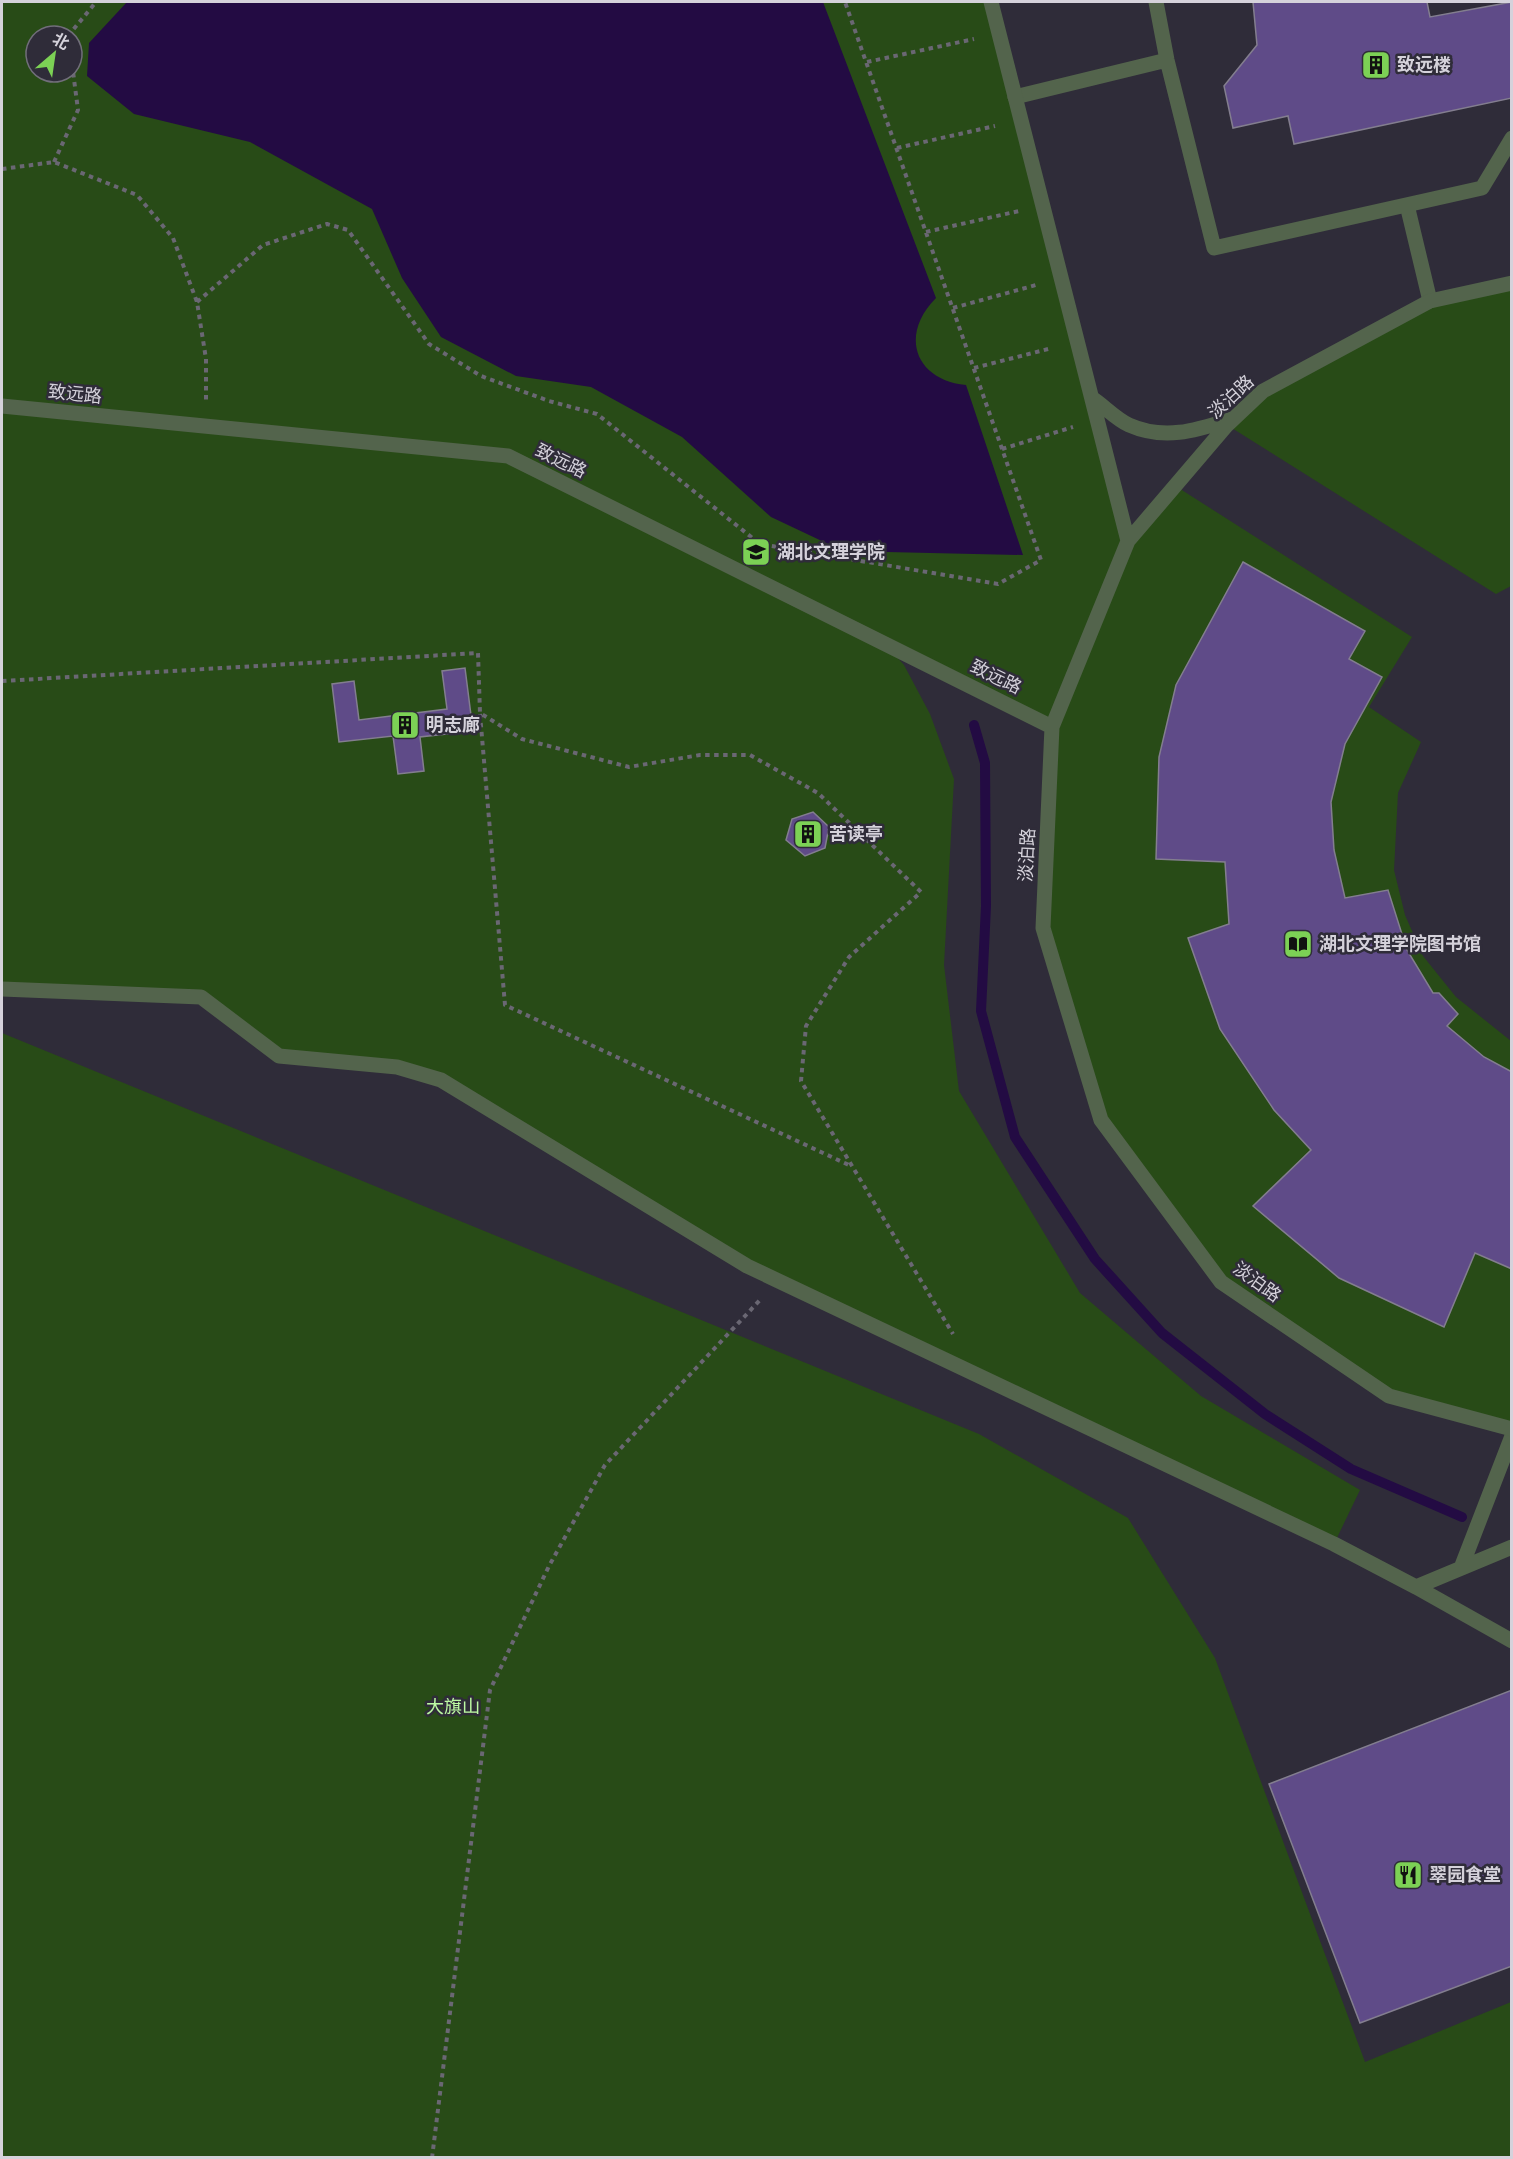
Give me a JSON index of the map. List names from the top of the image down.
{
  "streets": {
    "street": ["致远路", "淡泊路"]
  },
  "crossings": [
    ["致远路", "淡泊路"]
  ],
  "parks": ["大旗山"],
  "places": {
    "building": ["致远楼", "明志廊", "苦读亭"],
    "school or university": ["湖北文理学院"],
    "library": ["湖北文理学院图书馆"],
    "restaurant": ["翠园食堂"]
  },
  "north": "top right"
}
